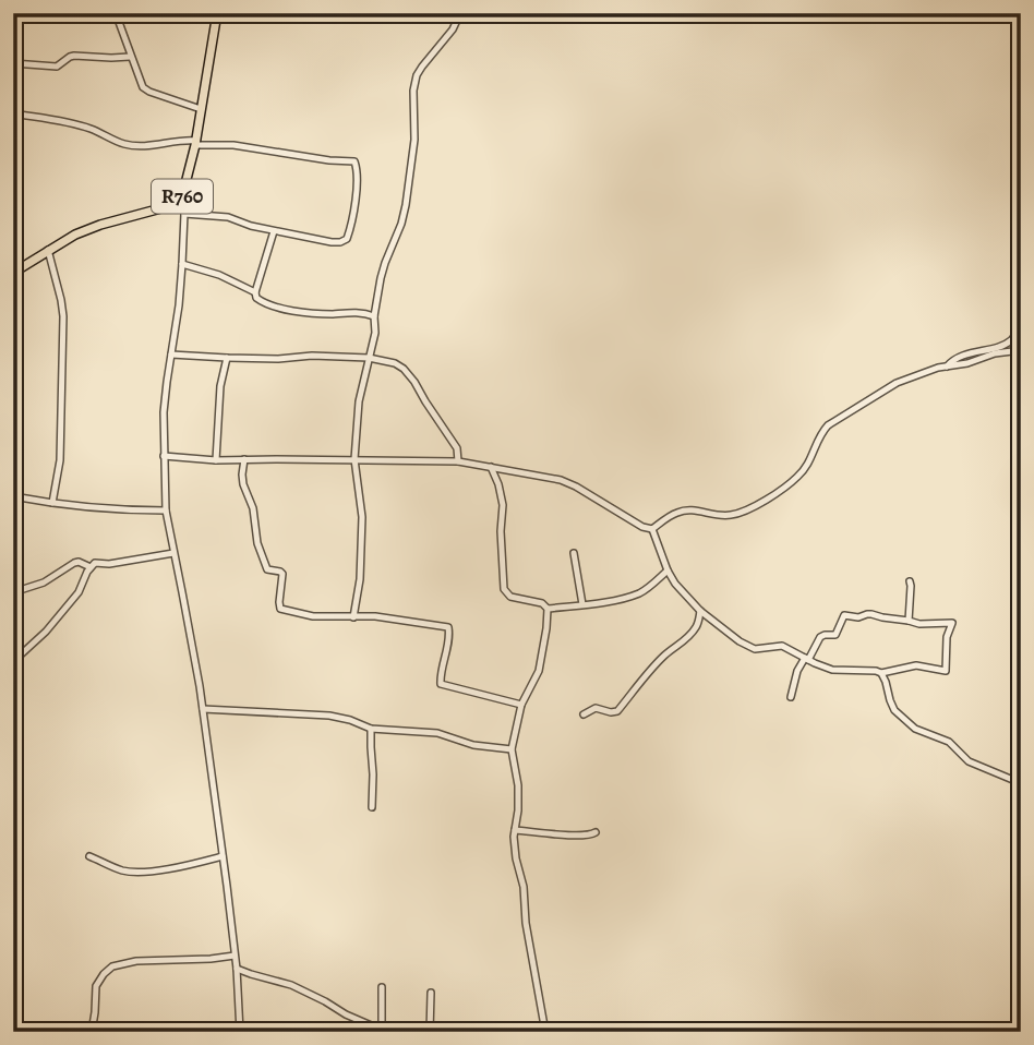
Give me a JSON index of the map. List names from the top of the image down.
{
  "streets": {
    "main road": ["R760"]
  }
}
